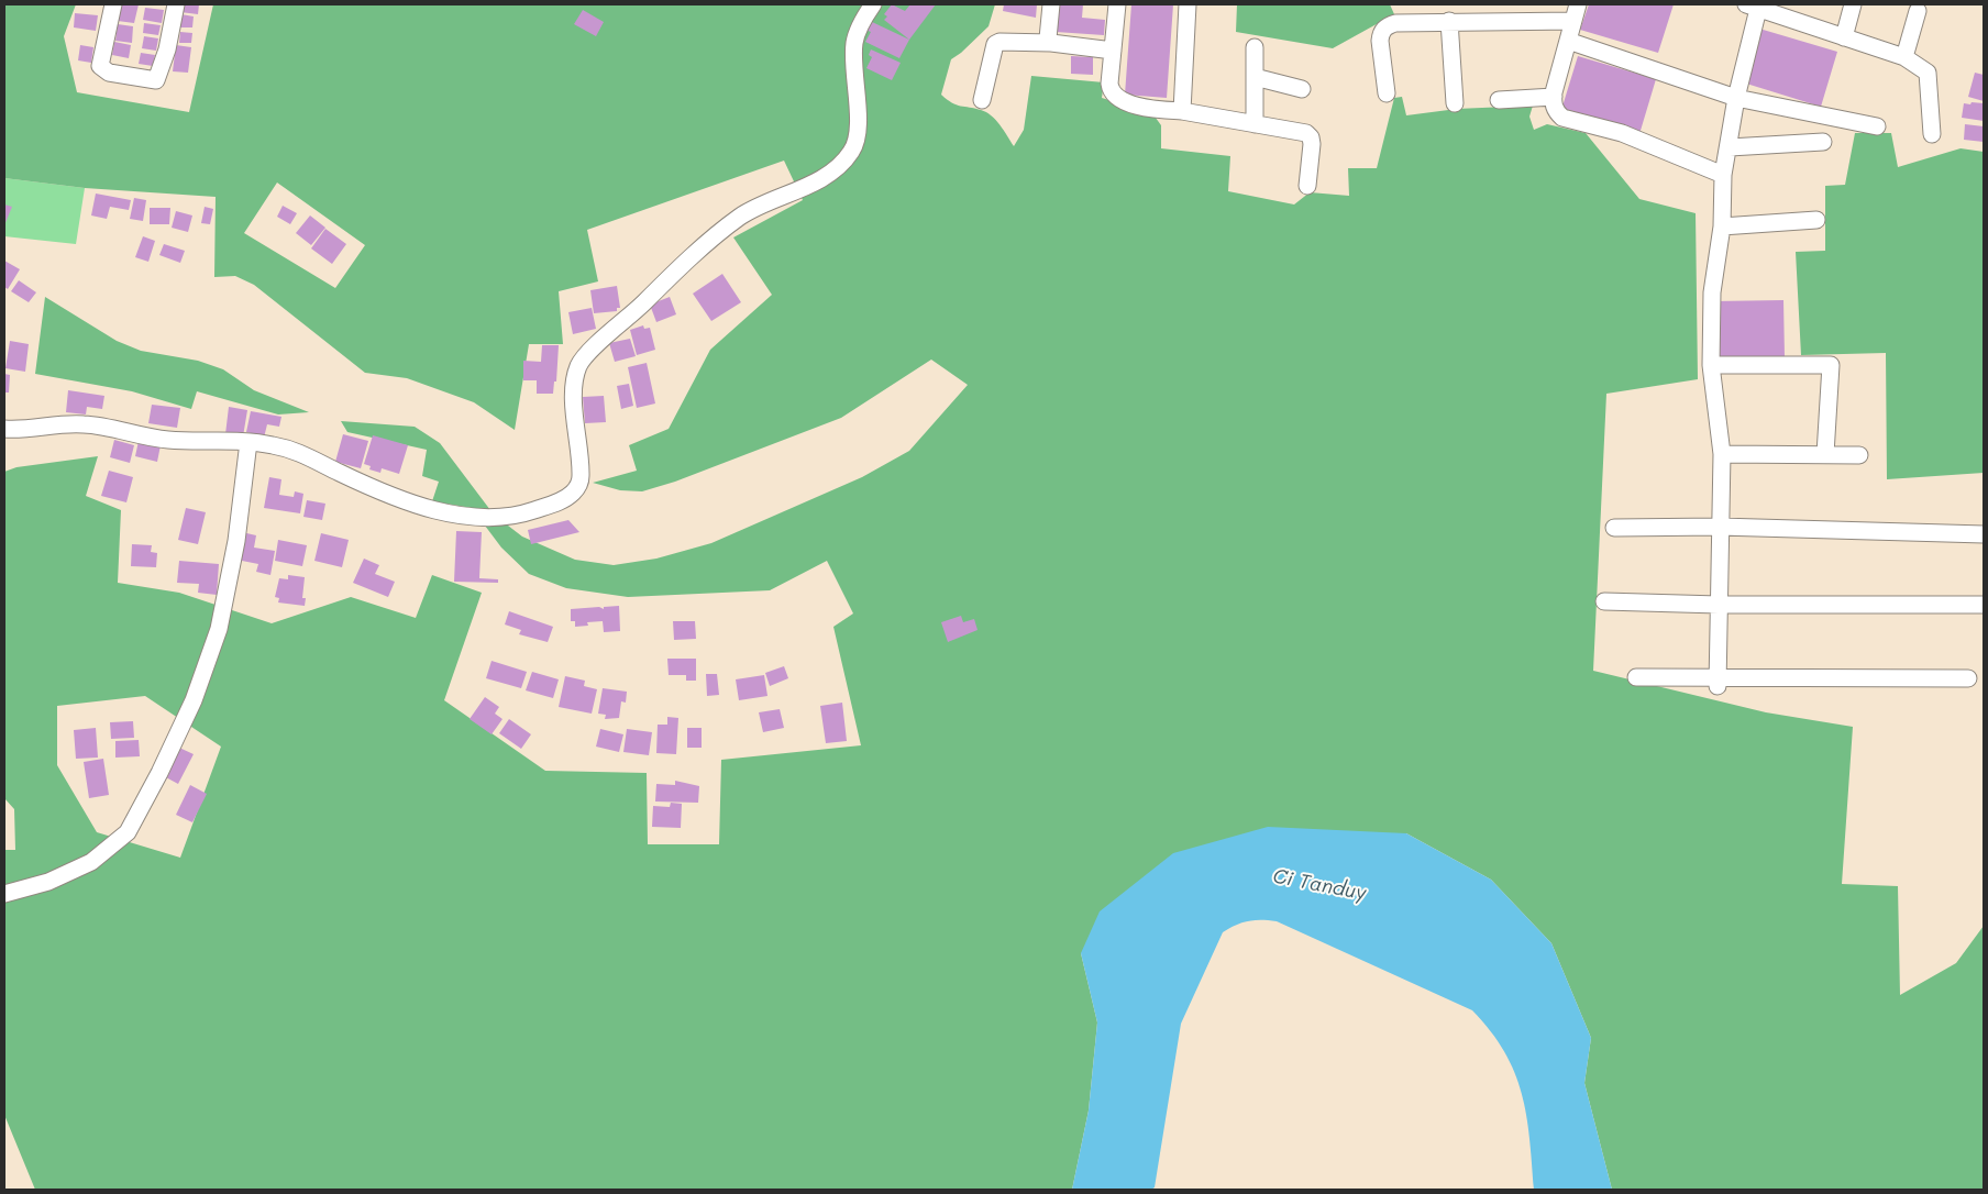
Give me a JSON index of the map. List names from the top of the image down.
{
  "water": ["Ci Tanduy"]
}
